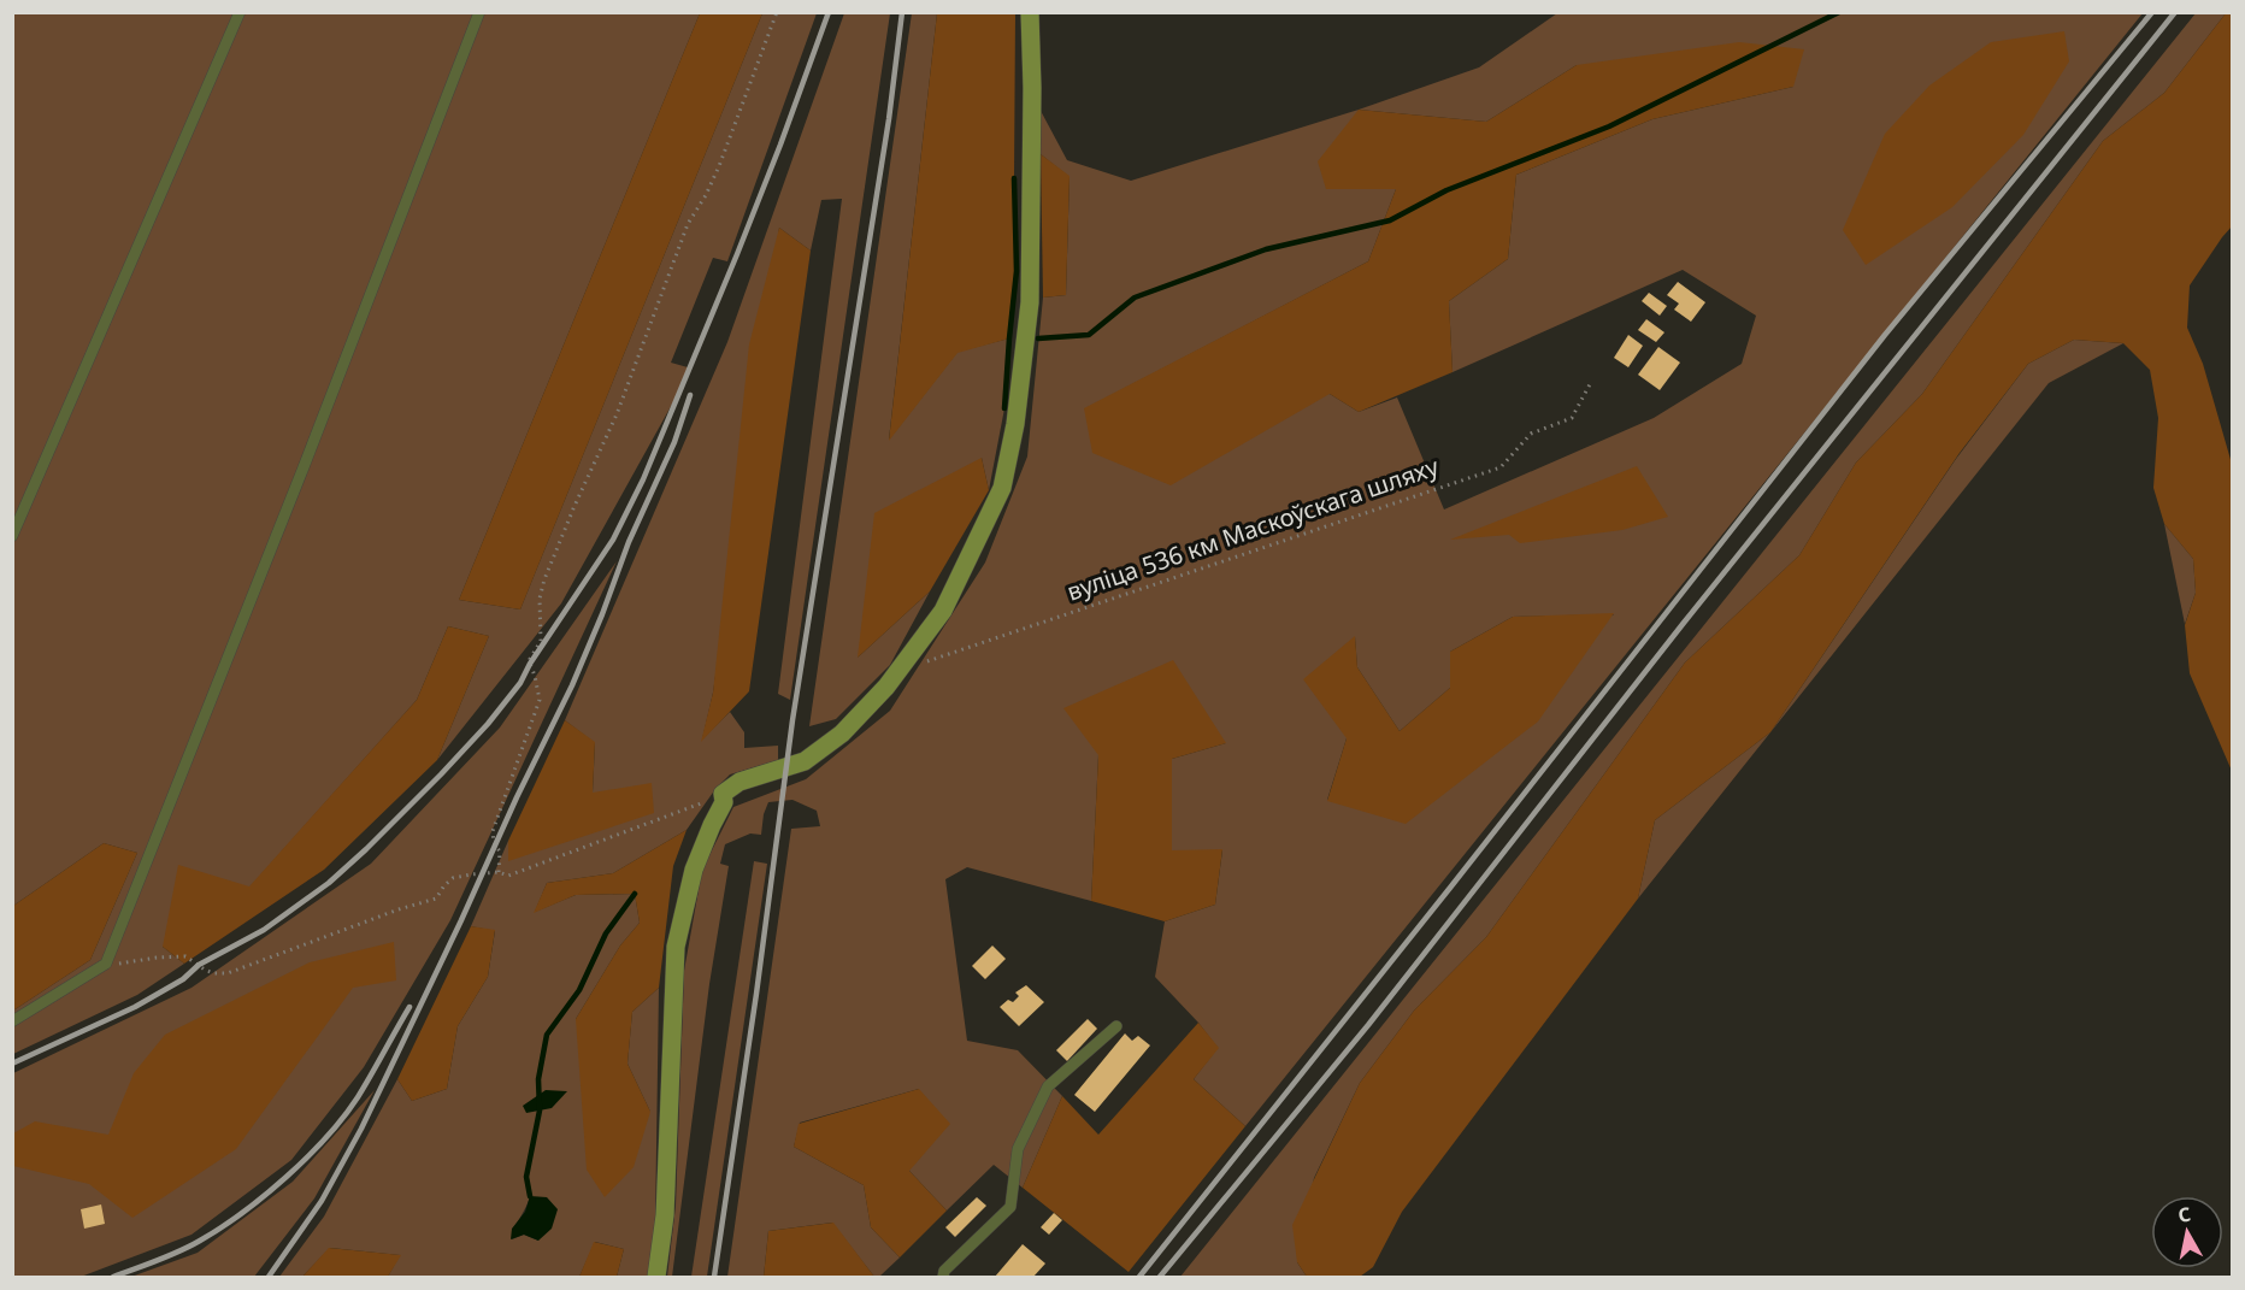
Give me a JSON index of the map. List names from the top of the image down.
{
  "streets": {
    "path": ["вуліца 536 км Маскоўскага шляху"]
  },
  "north": "top"
}
